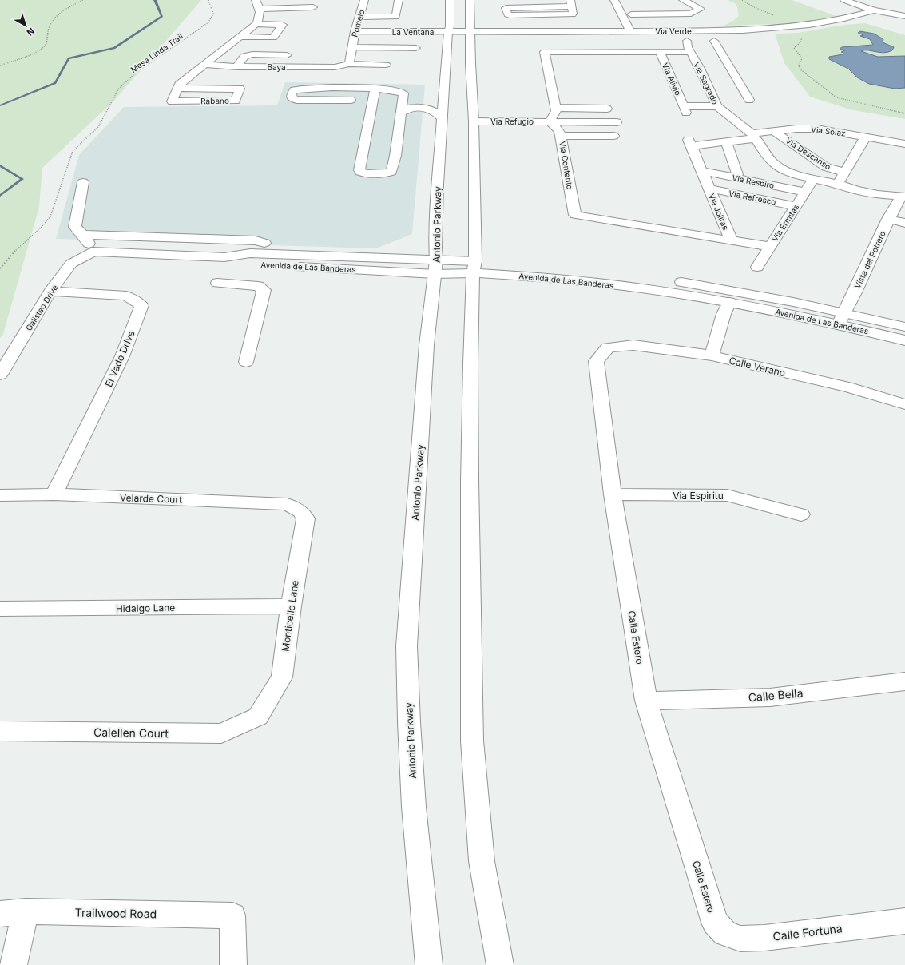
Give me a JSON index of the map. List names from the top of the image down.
{
  "streets": {
    "street": [
      "Pomelo",
      "Via Verde",
      "La Ventana",
      "Baya",
      "Via Alivio",
      "Via Sagrado",
      "Rabano",
      "Via Refugio",
      "Via Solaz",
      "Via Descanso",
      "Via Contento",
      "Via Respiro",
      "Via Refresco",
      "Via Jolitas",
      "Via Ermitas",
      "Antonio Parkway",
      "Vista del Potrero",
      "Avenida de Las Banderas",
      "Galisteo Drive",
      "El Vado Drive",
      "Calle Verano",
      "Via Espiritu",
      "Velarde Court",
      "Hidalgo Lane",
      "Monticello Lane",
      "Calle Estero",
      "Calle Bella",
      "Calellen Court",
      "Trailwood Road",
      "Calle Fortuna"
    ],
    "path": ["Mesa Linda Trail"]
  },
  "crossings": [
    ["Pomelo", "La Ventana"],
    ["Pomelo", "Baya"],
    ["Via Verde", "La Ventana"],
    ["Via Verde", "Via Sagrado"],
    ["La Ventana", "Antonio Parkway"],
    ["Baya", "Rabano"],
    ["Via Alivio", "Via Sagrado"],
    ["Via Sagrado", "Via Solaz"],
    ["Via Sagrado", "Via Jolitas"],
    ["Via Sagrado", "Via Ermitas"],
    ["Via Sagrado", "Vista del Potrero"],
    ["Via Refugio", "Via Contento"],
    ["Via Solaz", "Via Descanso"],
    ["Via Solaz", "Via Jolitas"],
    ["Via Contento", "Via Jolitas"],
    ["Via Respiro", "Via Jolitas"],
    ["Via Respiro", "Via Ermitas"],
    ["Via Refresco", "Via Jolitas"],
    ["Via Refresco", "Via Ermitas"],
    ["Via Jolitas", "Via Ermitas"],
    ["Antonio Parkway", "Avenida de Las Banderas"],
    ["Vista del Potrero", "Avenida de Las Banderas"],
    ["Avenida de Las Banderas", "Galisteo Drive"],
    ["Galisteo Drive", "El Vado Drive"],
    ["El Vado Drive", "Velarde Court"],
    ["Calle Verano", "Calle Estero"],
    ["Via Espiritu", "Calle Estero"],
    ["Velarde Court", "Monticello Lane"],
    ["Hidalgo Lane", "Monticello Lane"],
    ["Monticello Lane", "Calellen Court"],
    ["Calle Estero", "Calle Bella"],
    ["Calle Estero", "Calle Fortuna"]
  ],
  "north": "bottom right"
}
